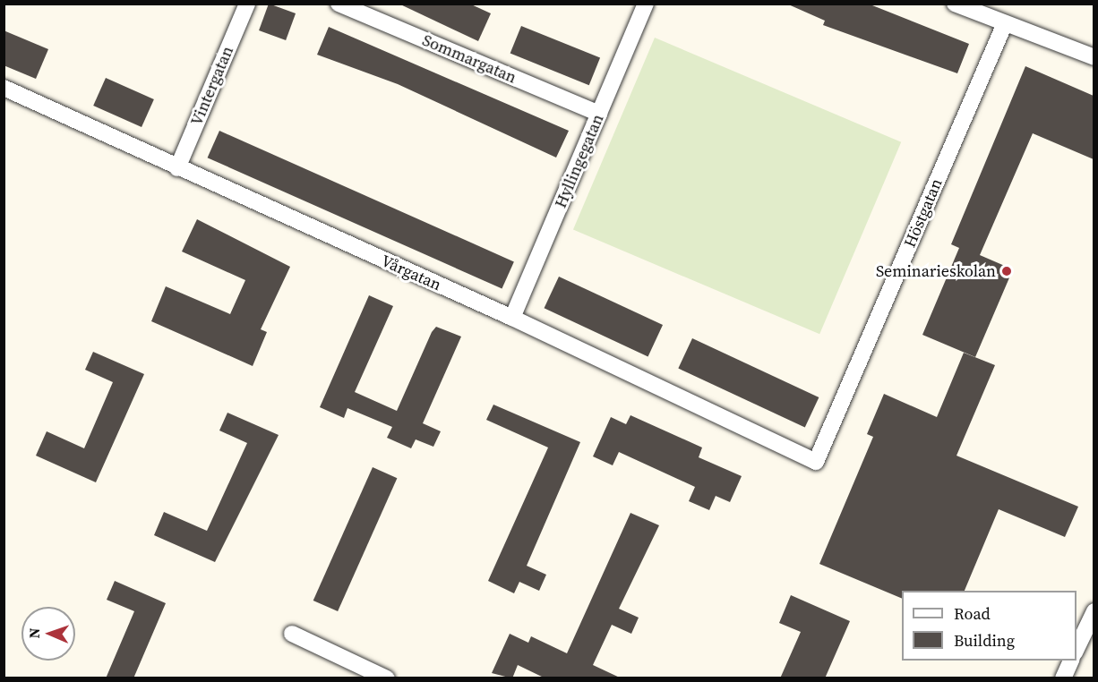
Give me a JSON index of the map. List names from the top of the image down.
{
  "streets": {
    "street": [
      "Sommargatan",
      "Vintergatan",
      "Hyllingegatan",
      "Höstgatan",
      "Vårgatan"
    ]
  },
  "crossings": [
    ["Sommargatan", "Hyllingegatan"],
    ["Vintergatan", "Vårgatan"],
    ["Hyllingegatan", "Vårgatan"],
    ["Höstgatan", "Vårgatan"]
  ],
  "places": ["Seminarieskolan"],
  "legend": ["Road", "Building"],
  "north": "left"
}
